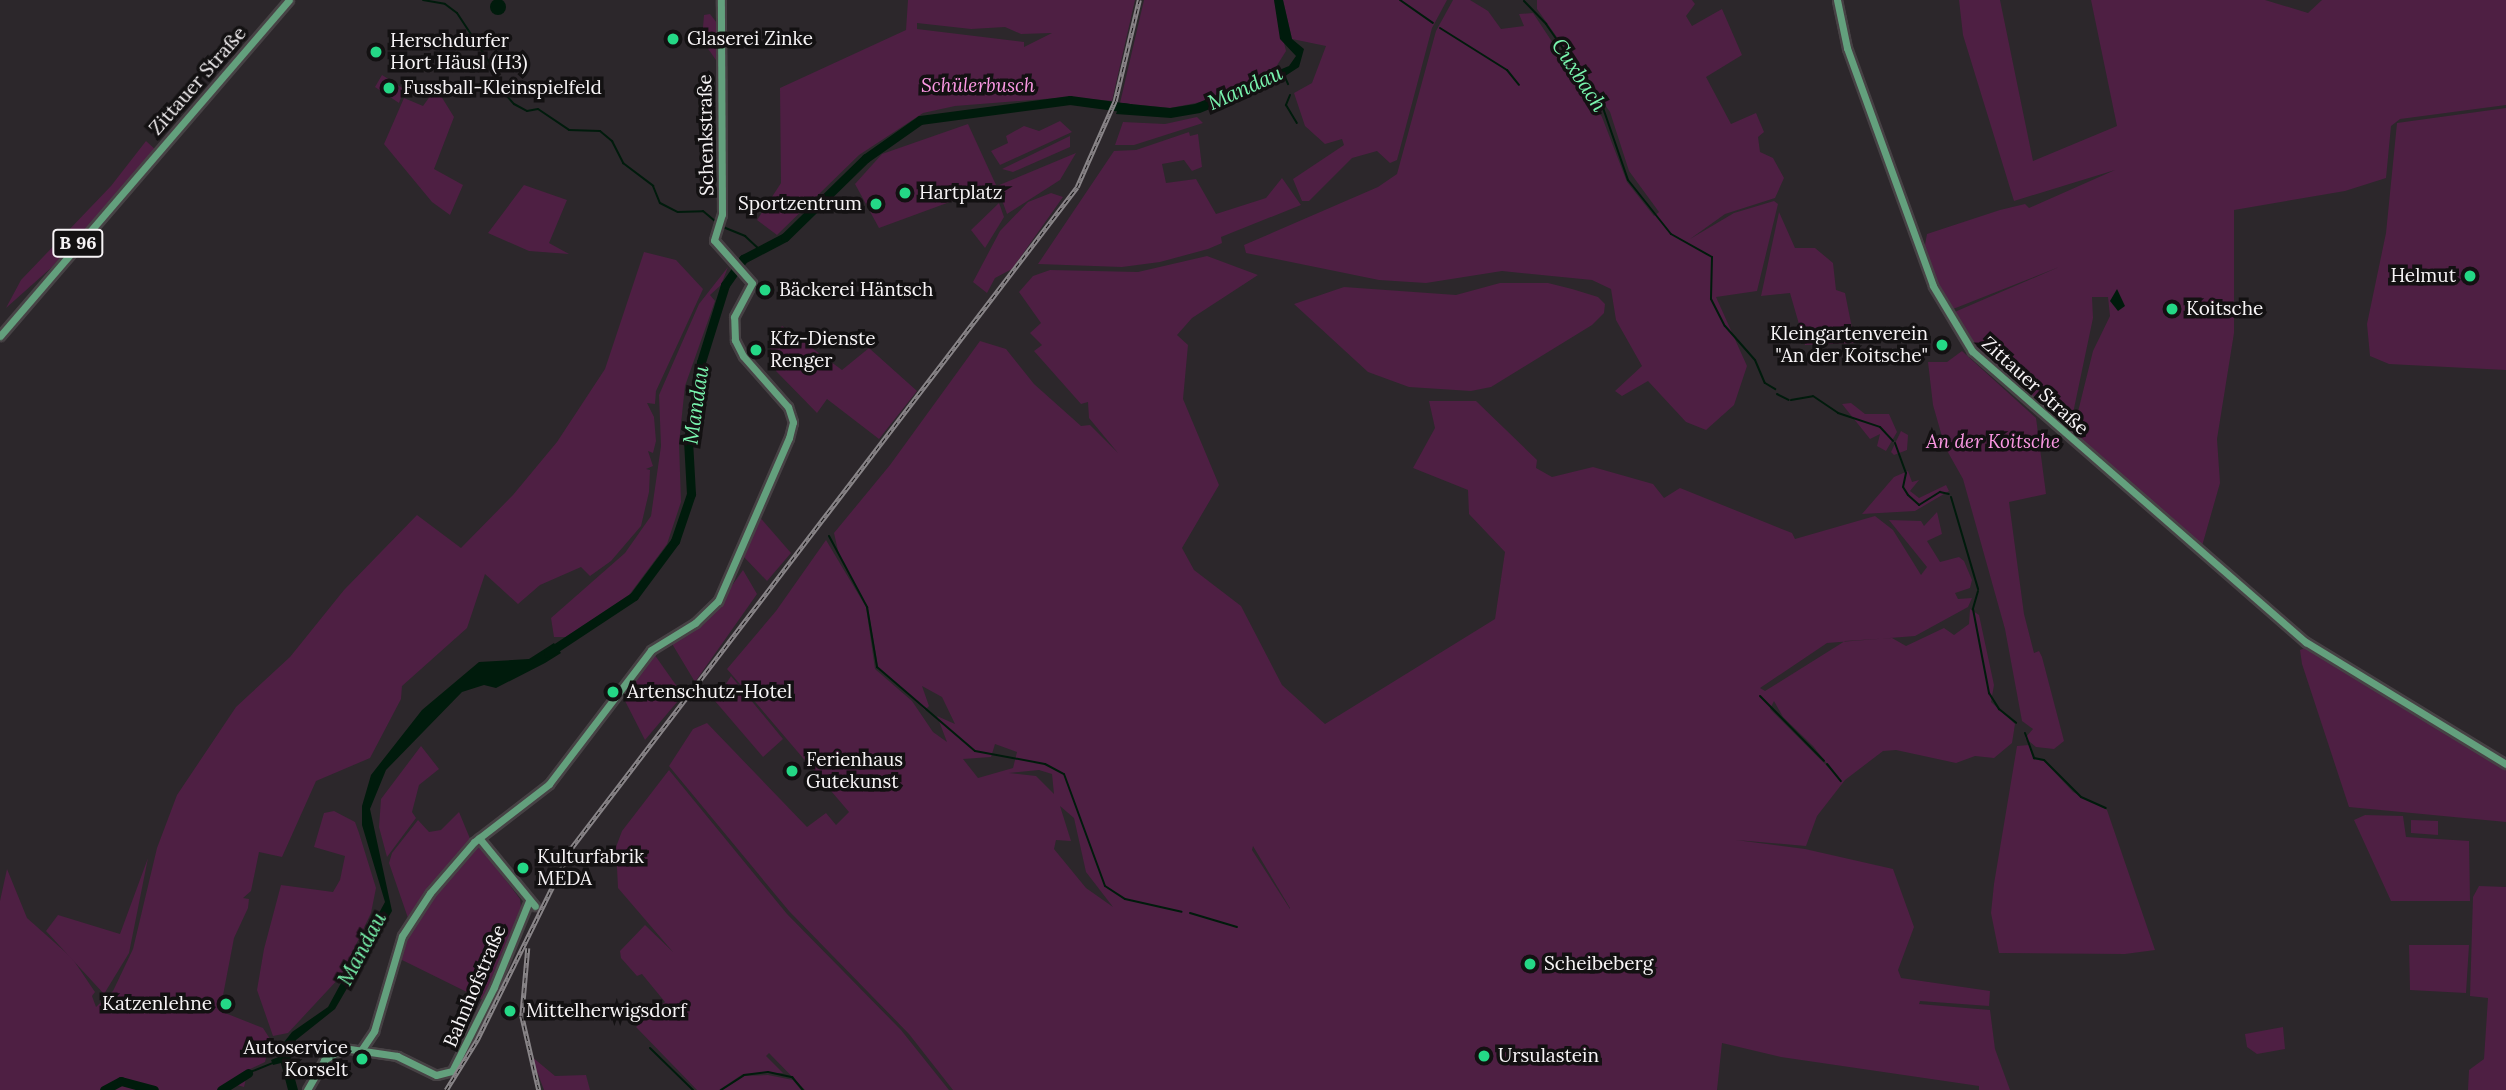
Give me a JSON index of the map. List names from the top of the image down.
{
  "streets": {
    "main road": [
      "Zittauer Straße",
      "Schenkstraße",
      "B 96",
      "Bahnhofstraße"
    ]
  },
  "crossings": [
    ["Schenkstraße", "Bahnhofstraße"]
  ],
  "water": ["Cuxbach", "Mandau"],
  "parks": ["Schülerbusch", "An der Koitsche"],
  "places": [
    "Glaserei Zinke",
    "Herschdurfer Hort Häusl (H3)",
    "Fussball-Kleinspielfeld",
    "Hartplatz",
    "Sportzentrum",
    "Helmut",
    "Bäckerei Häntsch",
    "Koitsche",
    "Kleingartenverein \"An der Koitsche\"",
    "Kfz-Dienste Renger",
    "Artenschutz-Hotel",
    "Ferienhaus Gutekunst",
    "Kulturfabrik MEDA",
    "Scheibeberg",
    "Katzenlehne",
    "Mittelherwigsdorf",
    "Ursulastein",
    "Autoservice Korselt"
  ]
}
